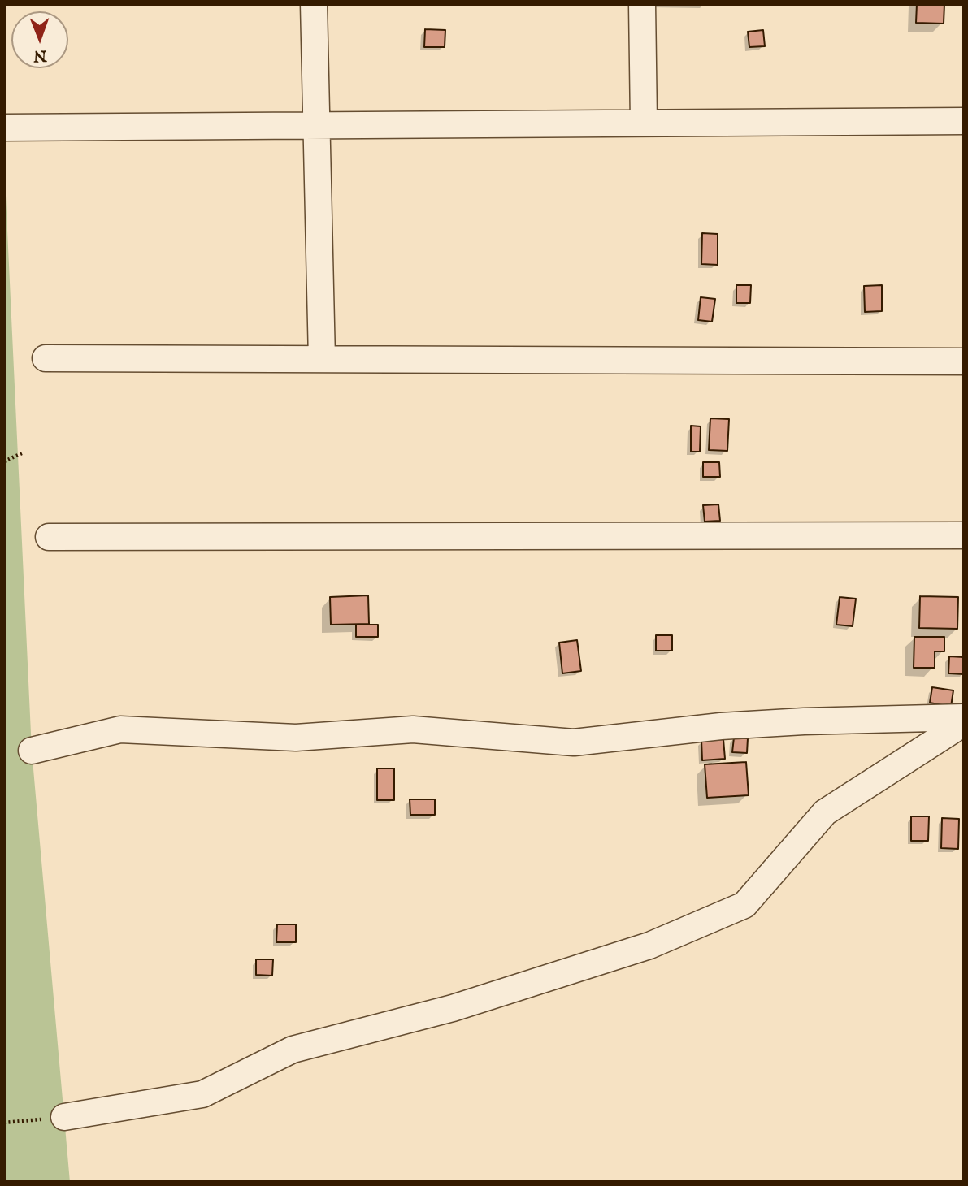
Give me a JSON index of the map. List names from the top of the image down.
{
  "north": "bottom"
}
